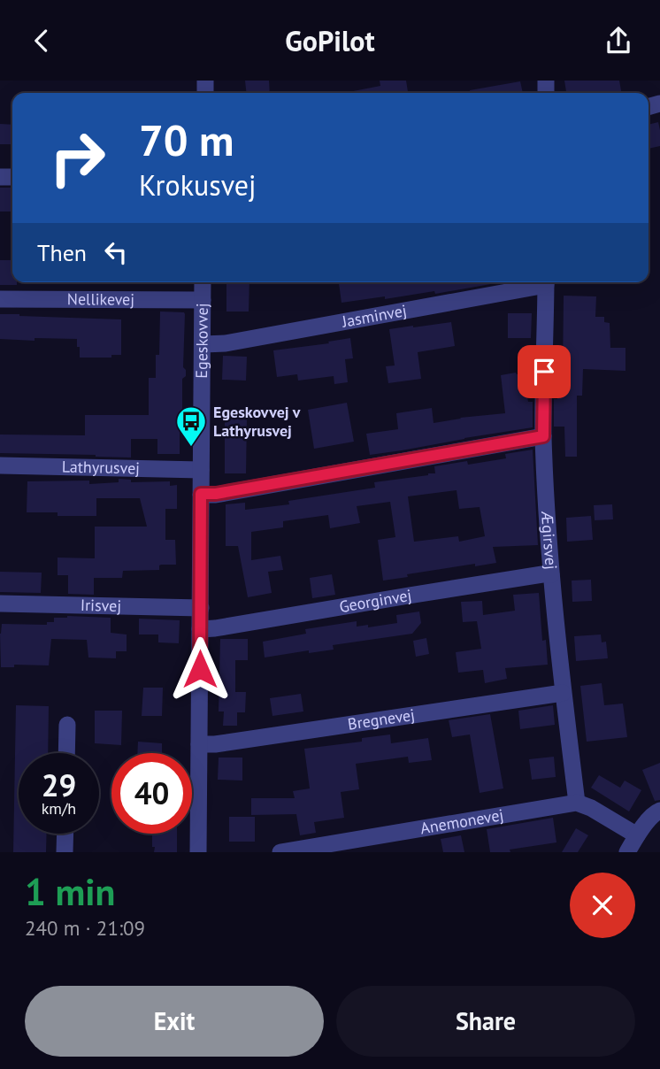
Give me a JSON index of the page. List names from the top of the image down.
{
  "streets": {
    "street": [
      "Nellikevej",
      "Jasminvej",
      "Egeskovvej",
      "Lathyrusvej",
      "Ægirsvej",
      "Georginvej",
      "Irisvej",
      "Bregnevej",
      "Anemonevej"
    ]
  },
  "crossings": [
    ["Nellikevej", "Egeskovvej"],
    ["Jasminvej", "Egeskovvej"],
    ["Egeskovvej", "Lathyrusvej"],
    ["Egeskovvej", "Georginvej"],
    ["Egeskovvej", "Irisvej"],
    ["Egeskovvej", "Bregnevej"],
    ["Ægirsvej", "Georginvej"],
    ["Ægirsvej", "Bregnevej"],
    ["Ægirsvej", "Anemonevej"]
  ],
  "places": {
    "bus stop": ["Egeskovvej v Lathyrusvej"]
  },
  "page": {
    "header": "GoPilot",
    "turn": ["70 m", "Krokusvej"],
    "then": "Then",
    "speed": "29 km/h",
    "limit": "40",
    "heading": ["1 min", "240 m · 21:09"],
    "buttons": ["Exit", "Share"]
  }
}
